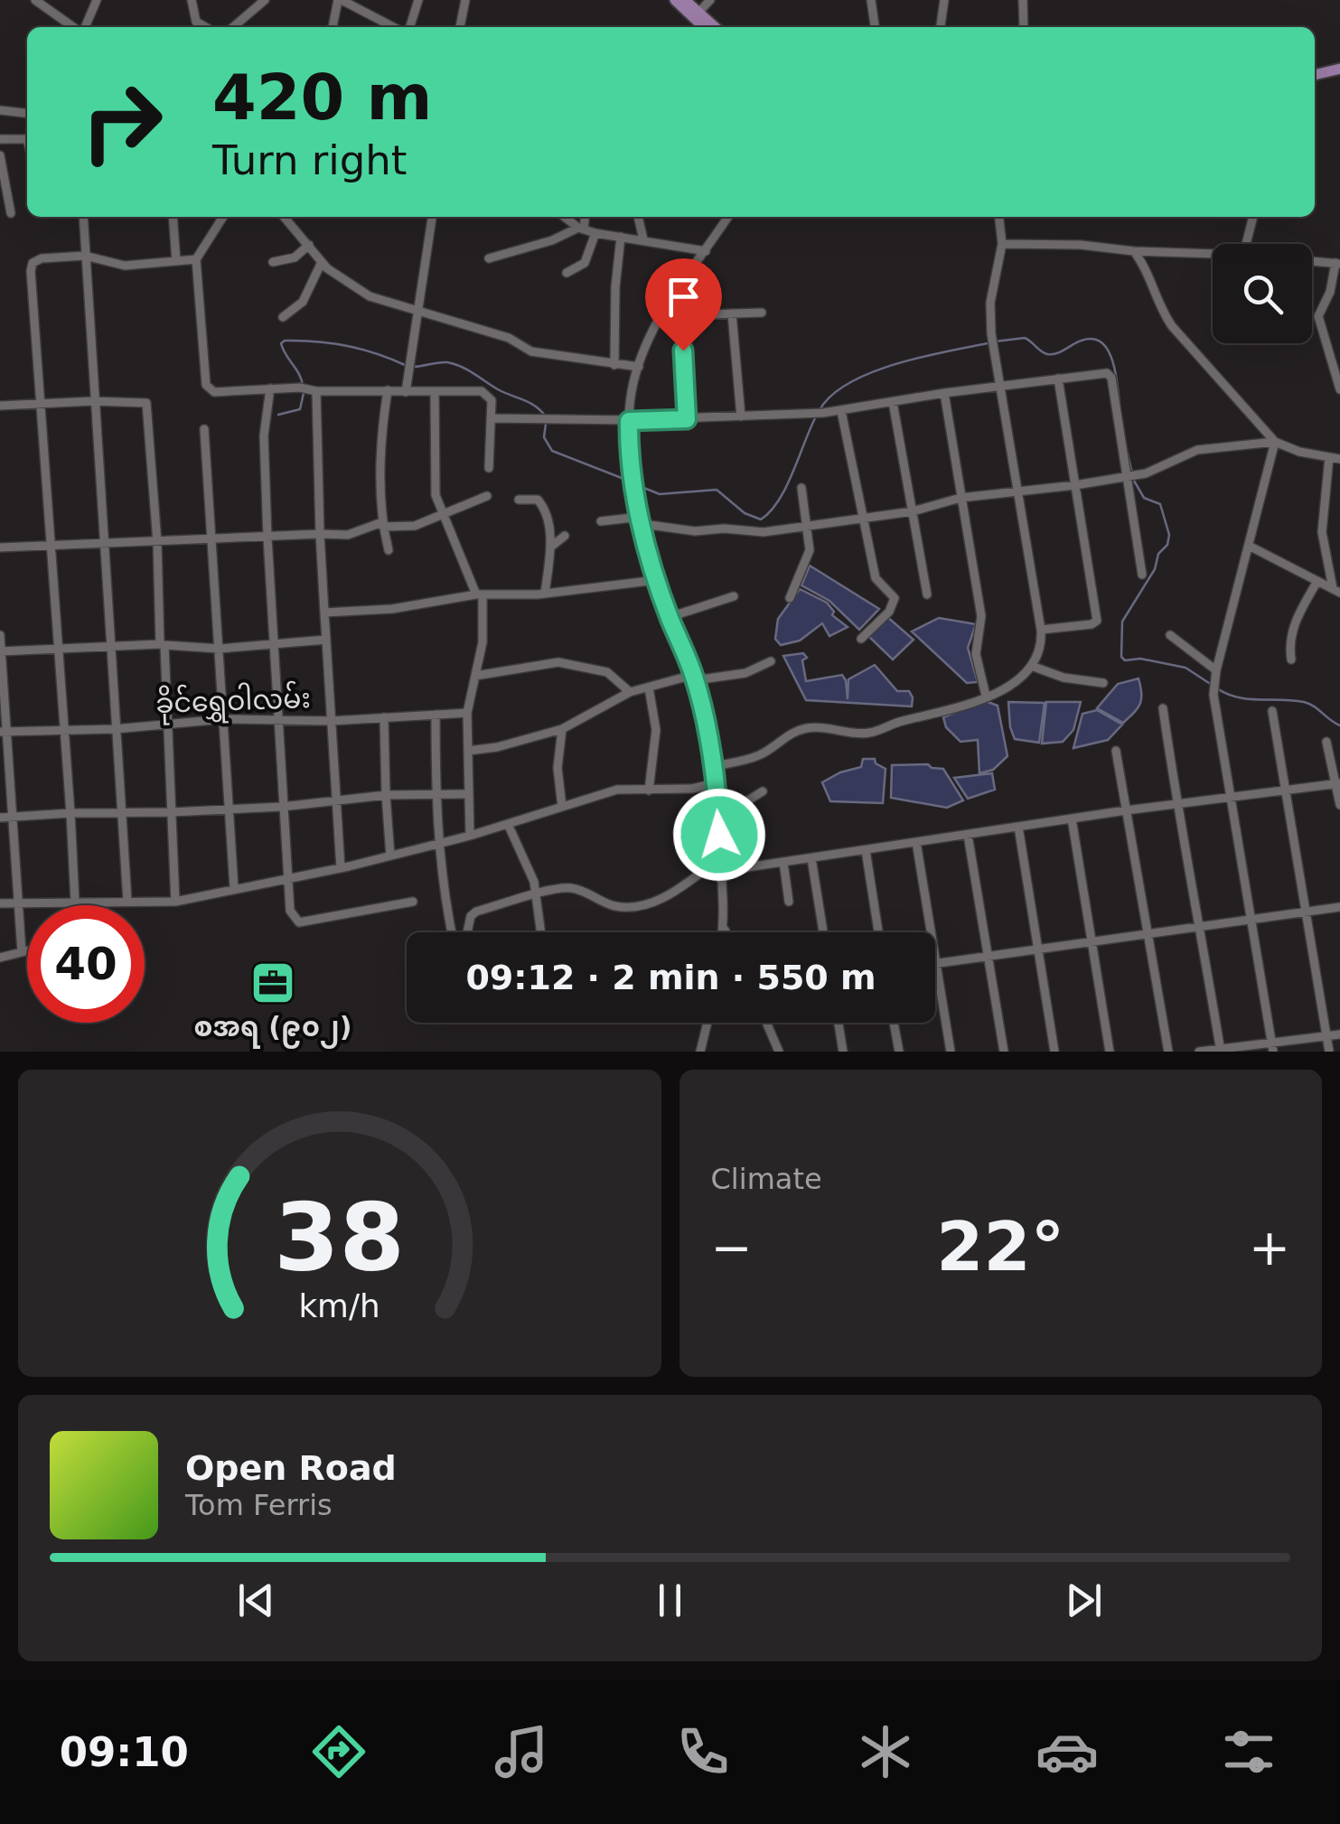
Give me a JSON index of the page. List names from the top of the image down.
{
  "streets": {
    "street": ["ခိုင်ရွှေဝါလမ်း"]
  },
  "places": {
    "office": ["စအရ (၉၀၂)"]
  },
  "page": {
    "turn": ["420 m", "Turn right"],
    "limit": "40",
    "trip": "09:12 · 2 min · 550 m",
    "tile": "Climate",
    "heat": ["−", "22°", "+"],
    "song": ["Open Road", "Tom Ferris"],
    "tabs": "09:10",
    "gauge": ["38", "km/h"]
  }
}
